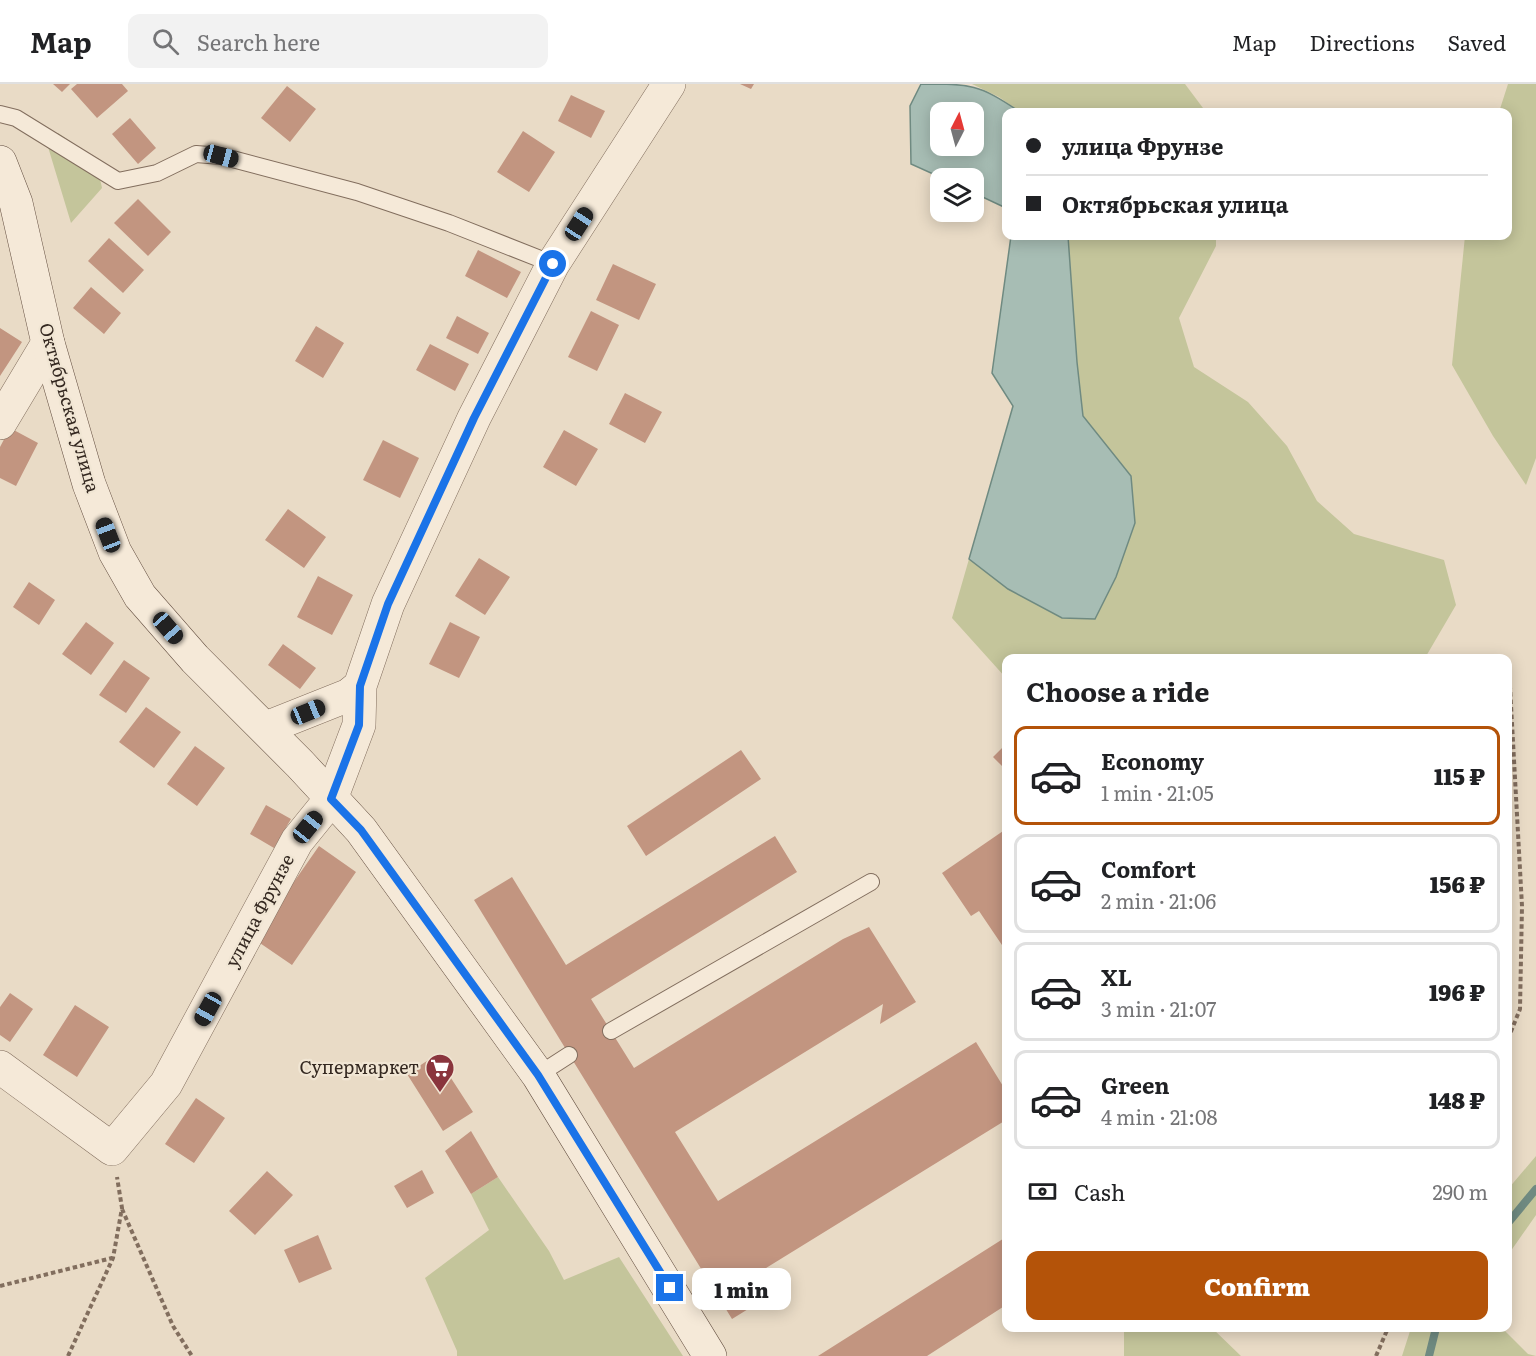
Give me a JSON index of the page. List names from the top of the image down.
{
  "streets": {
    "street": ["Октябрьская улица", "улица Фрунзе"]
  },
  "crossings": [
    ["Октябрьская улица", "улица Фрунзе"]
  ],
  "places": {
    "supermarket": ["Супермаркет"]
  },
  "north": "top",
  "page": {
    "header": "Map",
    "search": "Search here",
    "nav": ["Map", "Directions", "Saved"],
    "banner": ["улица Фрунзе", "Октябрьская улица"],
    "heading": "Choose a ride",
    "list": [
      {
        "name": "Economy",
        "note": "1 min · 21:05",
        "value": "115 ₽"
      },
      {
        "name": "Comfort",
        "note": "2 min · 21:06",
        "value": "156 ₽"
      },
      {
        "name": "XL",
        "note": "3 min · 21:07",
        "value": "196 ₽"
      },
      {
        "name": "Green",
        "note": "4 min · 21:08",
        "value": "148 ₽"
      }
    ],
    "pay": ["Cash", "290 m"],
    "buttons": "Confirm",
    "bubble": "1 min"
  }
}
